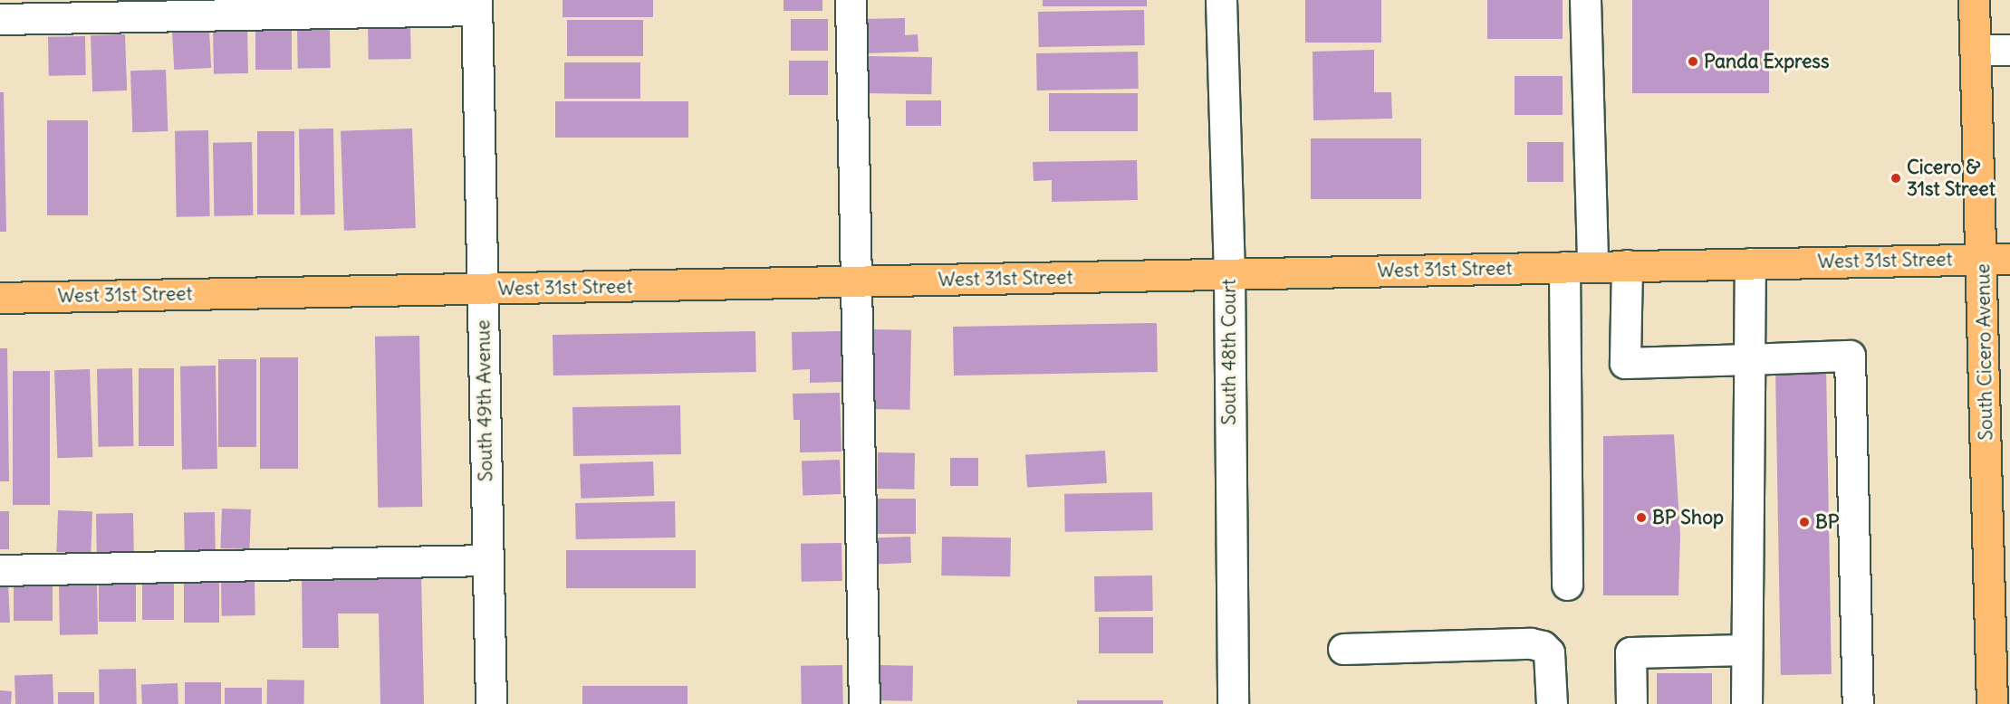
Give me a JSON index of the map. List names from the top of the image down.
{
  "streets": {
    "main road": ["West 31st Street", "South Cicero Avenue"],
    "street": ["South 48th Court", "South 49th Avenue"]
  },
  "crossings": [
    ["West 31st Street", "South 48th Court"],
    ["West 31st Street", "South Cicero Avenue"],
    ["West 31st Street", "South 49th Avenue"]
  ],
  "places": [
    "Panda Express",
    "Cicero & 31st Street",
    "BP Shop",
    "BP"
  ]
}
